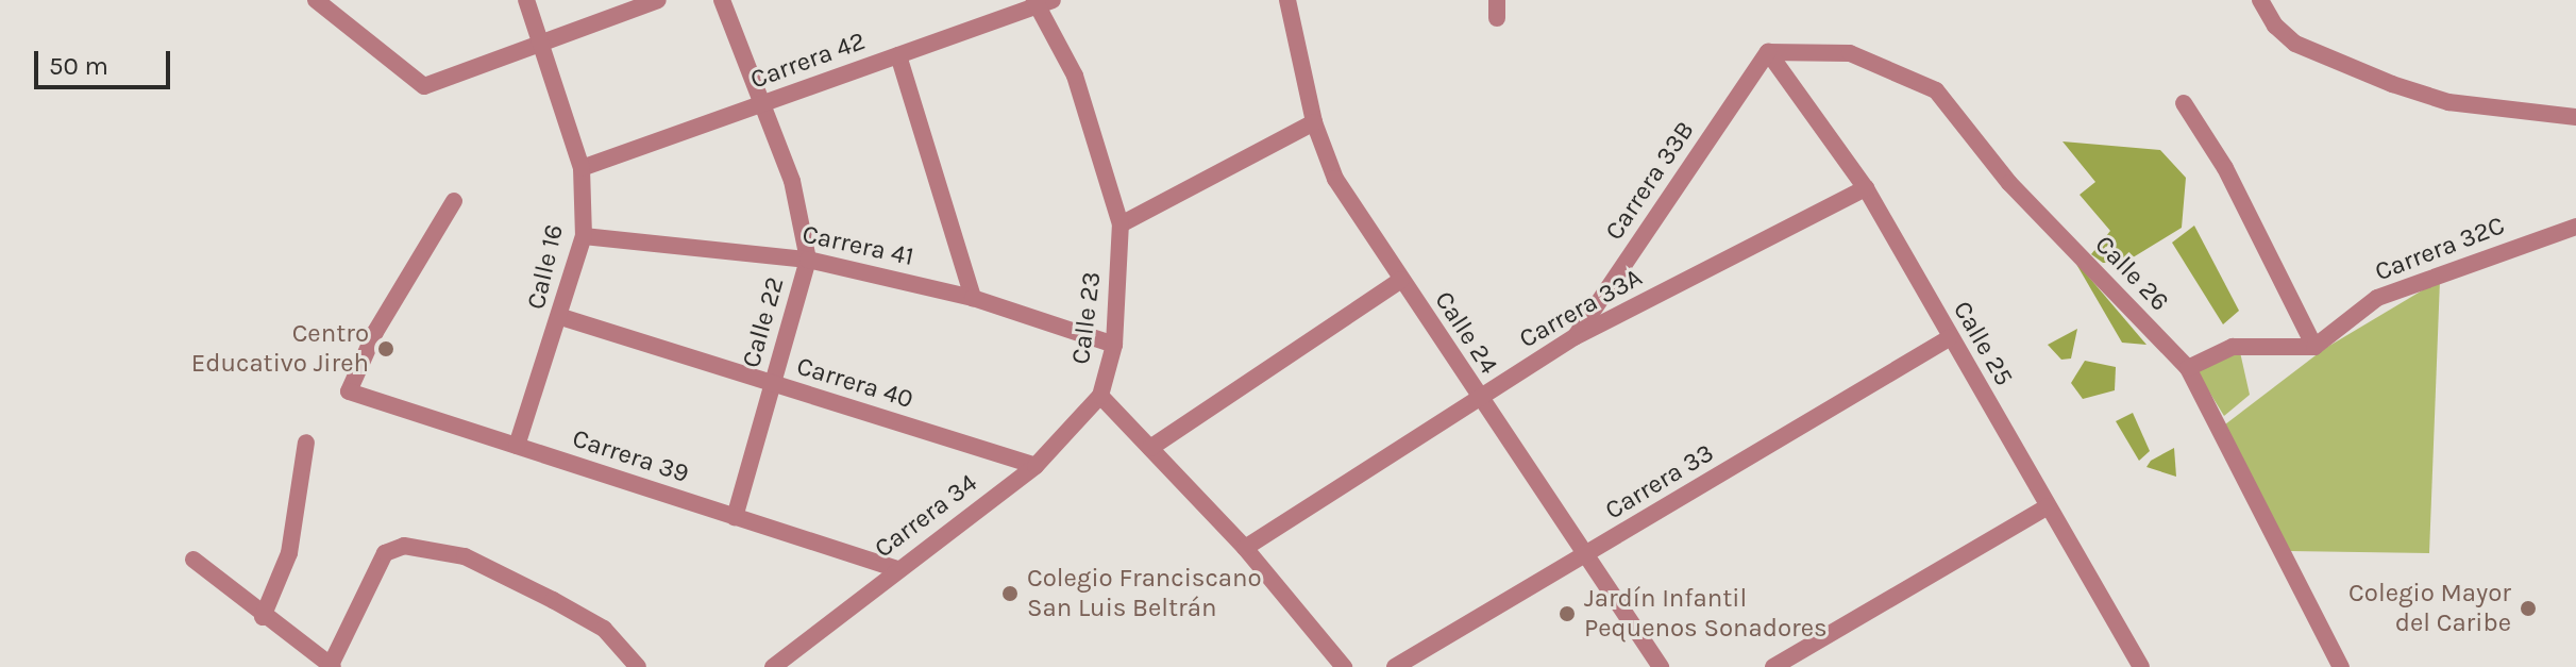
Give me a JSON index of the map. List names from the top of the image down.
{
  "streets": {
    "street": [
      "Carrera 42",
      "Carrera 33B",
      "Carrera 41",
      "Carrera 32C",
      "Calle 16",
      "Calle 26",
      "Carrera 33A",
      "Calle 23",
      "Calle 22",
      "Calle 24",
      "Calle 25",
      "Carrera 40",
      "Carrera 39",
      "Carrera 33",
      "Carrera 34"
    ]
  },
  "crossings": [
    ["Carrera 42", "Calle 16"],
    ["Carrera 42", "Calle 23"],
    ["Carrera 42", "Calle 22"],
    ["Carrera 33B", "Calle 26"],
    ["Carrera 33B", "Carrera 33A"],
    ["Carrera 33B", "Calle 25"],
    ["Carrera 41", "Calle 16"],
    ["Carrera 41", "Calle 23"],
    ["Carrera 41", "Calle 22"],
    ["Calle 16", "Carrera 40"],
    ["Calle 16", "Carrera 39"],
    ["Calle 26", "Calle 25"],
    ["Carrera 33A", "Calle 23"],
    ["Carrera 33A", "Calle 24"],
    ["Carrera 33A", "Calle 25"],
    ["Calle 23", "Carrera 34"],
    ["Calle 22", "Carrera 40"],
    ["Calle 22", "Carrera 39"],
    ["Calle 24", "Carrera 33"],
    ["Calle 25", "Carrera 33"],
    ["Carrera 40", "Carrera 34"],
    ["Carrera 39", "Carrera 34"]
  ],
  "places": [
    "Centro Educativo Jireh",
    "Colegio Franciscano San Luis Beltrán",
    "Colegio Mayor del Caribe",
    "Jardín Infantil Pequenos Sonadores"
  ],
  "scale_bar": "50 m"
}
